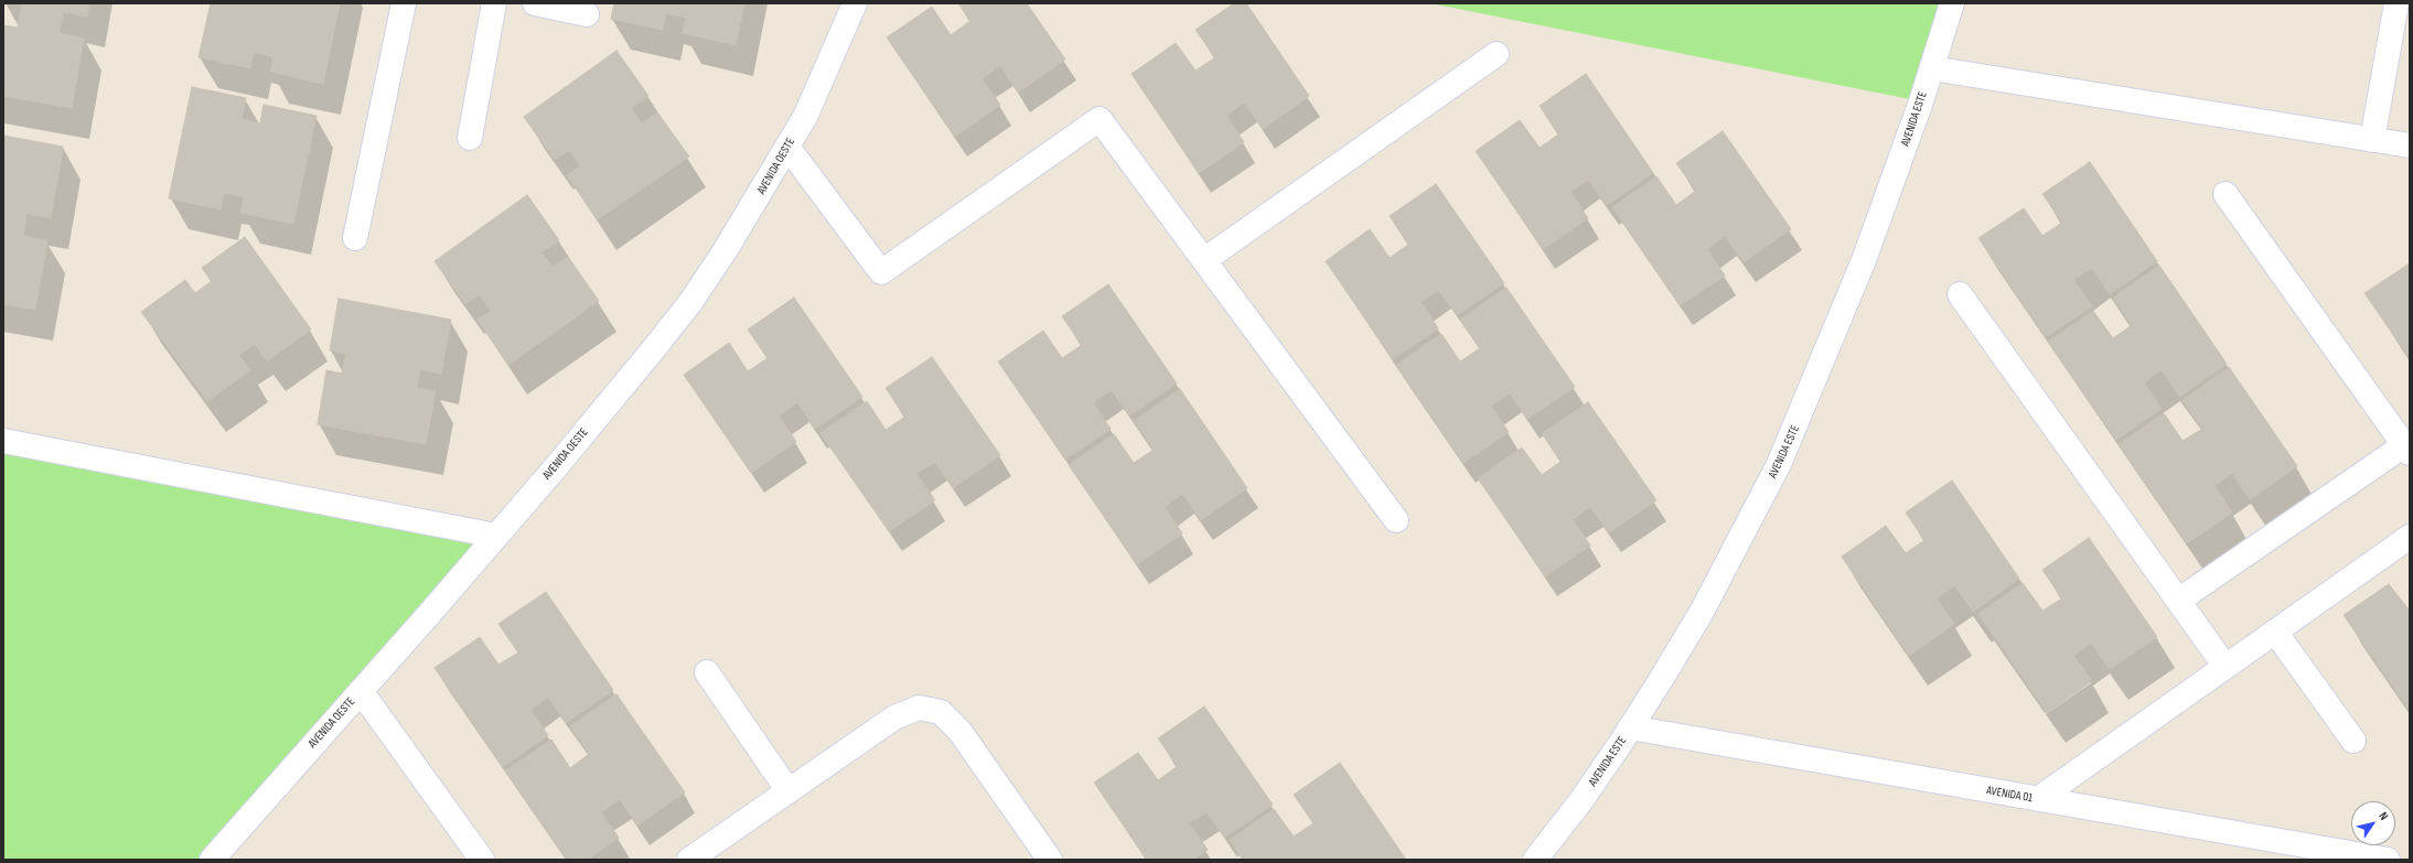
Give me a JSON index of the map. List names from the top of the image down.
{
  "streets": {
    "street": ["AVENIDA ESTE", "AVENIDA OESTE", "AVENIDA 01"]
  },
  "crossings": [
    ["AVENIDA ESTE", "AVENIDA 01"]
  ],
  "north": "top right"
}
